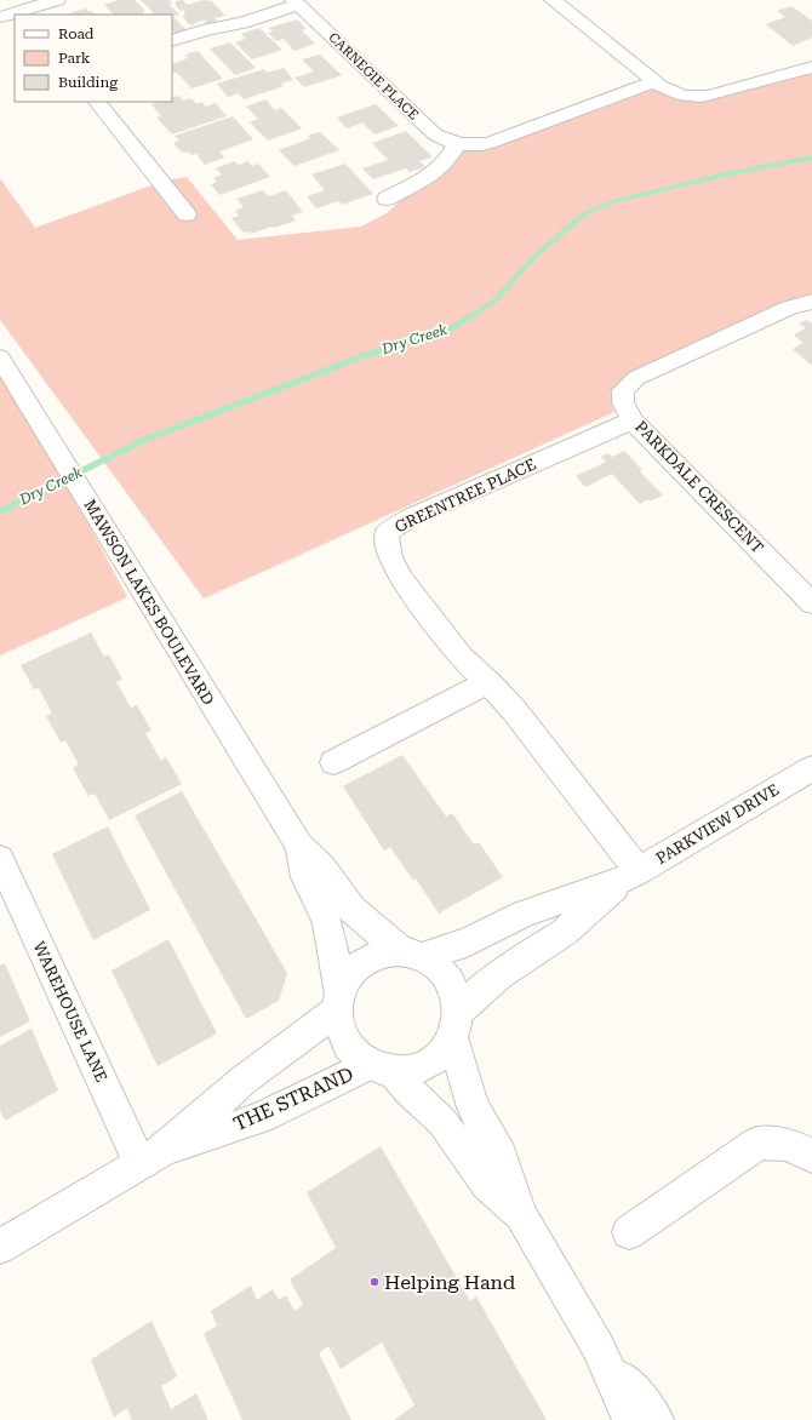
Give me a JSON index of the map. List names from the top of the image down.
{
  "streets": {
    "street": [
      "CARNEGIE PLACE",
      "PARKDALE CRESCENT",
      "GREENTREE PLACE",
      "MAWSON LAKES BOULEVARD",
      "PARKVIEW DRIVE",
      "WAREHOUSE LANE",
      "THE STRAND"
    ]
  },
  "crossings": [
    ["PARKDALE CRESCENT", "GREENTREE PLACE"],
    ["GREENTREE PLACE", "PARKVIEW DRIVE"],
    ["MAWSON LAKES BOULEVARD", "PARKVIEW DRIVE"],
    ["MAWSON LAKES BOULEVARD", "THE STRAND"],
    ["PARKVIEW DRIVE", "THE STRAND"],
    ["WAREHOUSE LANE", "THE STRAND"]
  ],
  "water": ["Dry Creek"],
  "places": ["Helping Hand"],
  "legend": ["Road", "Park", "Building"]
}
